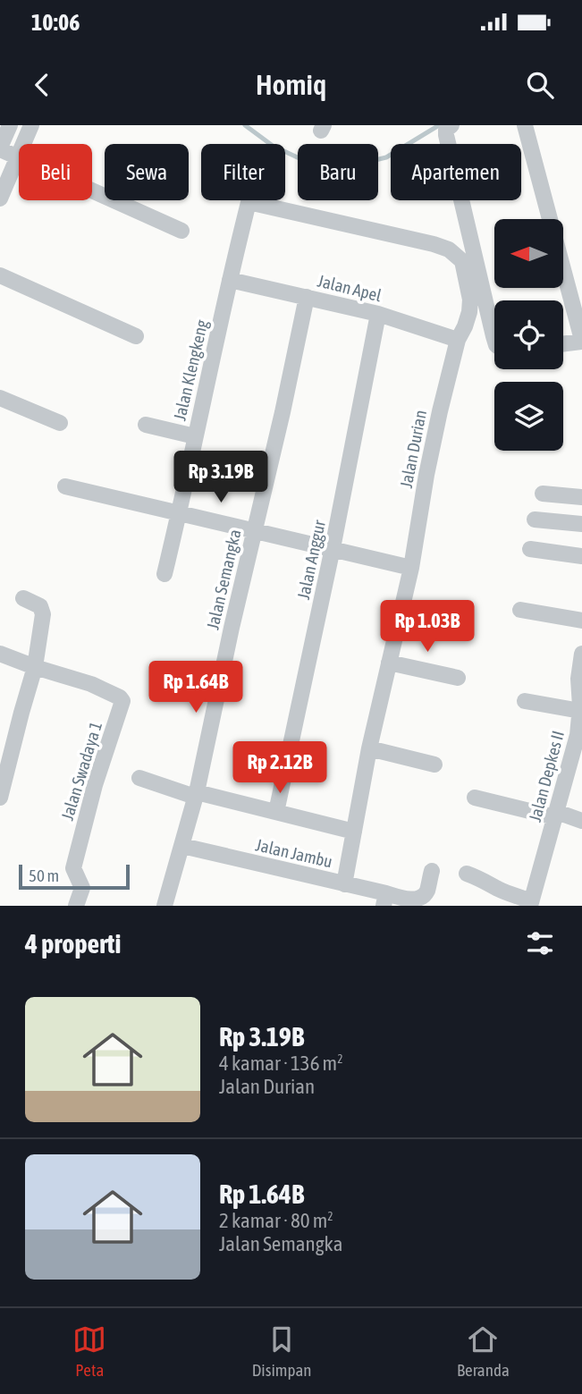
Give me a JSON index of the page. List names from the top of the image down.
{
  "streets": {
    "street": [
      "Jalan Apel",
      "Jalan Klengkeng",
      "Jalan Durian",
      "Jalan Anggur",
      "Jalan Semangka",
      "Jalan Swadaya 1",
      "Jalan Depkes II",
      "Jalan Jambu"
    ]
  },
  "crossings": [
    ["Jalan Apel", "Jalan Klengkeng"],
    ["Jalan Apel", "Jalan Durian"],
    ["Jalan Apel", "Jalan Anggur"],
    ["Jalan Apel", "Jalan Semangka"],
    ["Jalan Klengkeng", "Jalan Durian"],
    ["Jalan Durian", "Jalan Jambu"],
    ["Jalan Semangka", "Jalan Jambu"]
  ],
  "scale_bar": "50 m",
  "north": "left",
  "page": {
    "status": "10:06",
    "header": "Homiq",
    "chip": [
      "Beli",
      "Sewa",
      "Filter",
      "Baru",
      "Apartemen"
    ],
    "price": [
      "Rp 3.19B",
      "Rp 1.03B",
      "Rp 1.64B",
      "Rp 2.12B"
    ],
    "scale": "50 m",
    "heading": "4 properti",
    "list": [
      {
        "name": "Rp 3.19B",
        "note": "4 kamar · 136 m² · Jalan Durian"
      },
      {
        "name": "Rp 1.64B",
        "note": "2 kamar · 80 m² · Jalan Semangka"
      }
    ],
    "tabs": ["Peta", "Disimpan", "Beranda"]
  }
}
